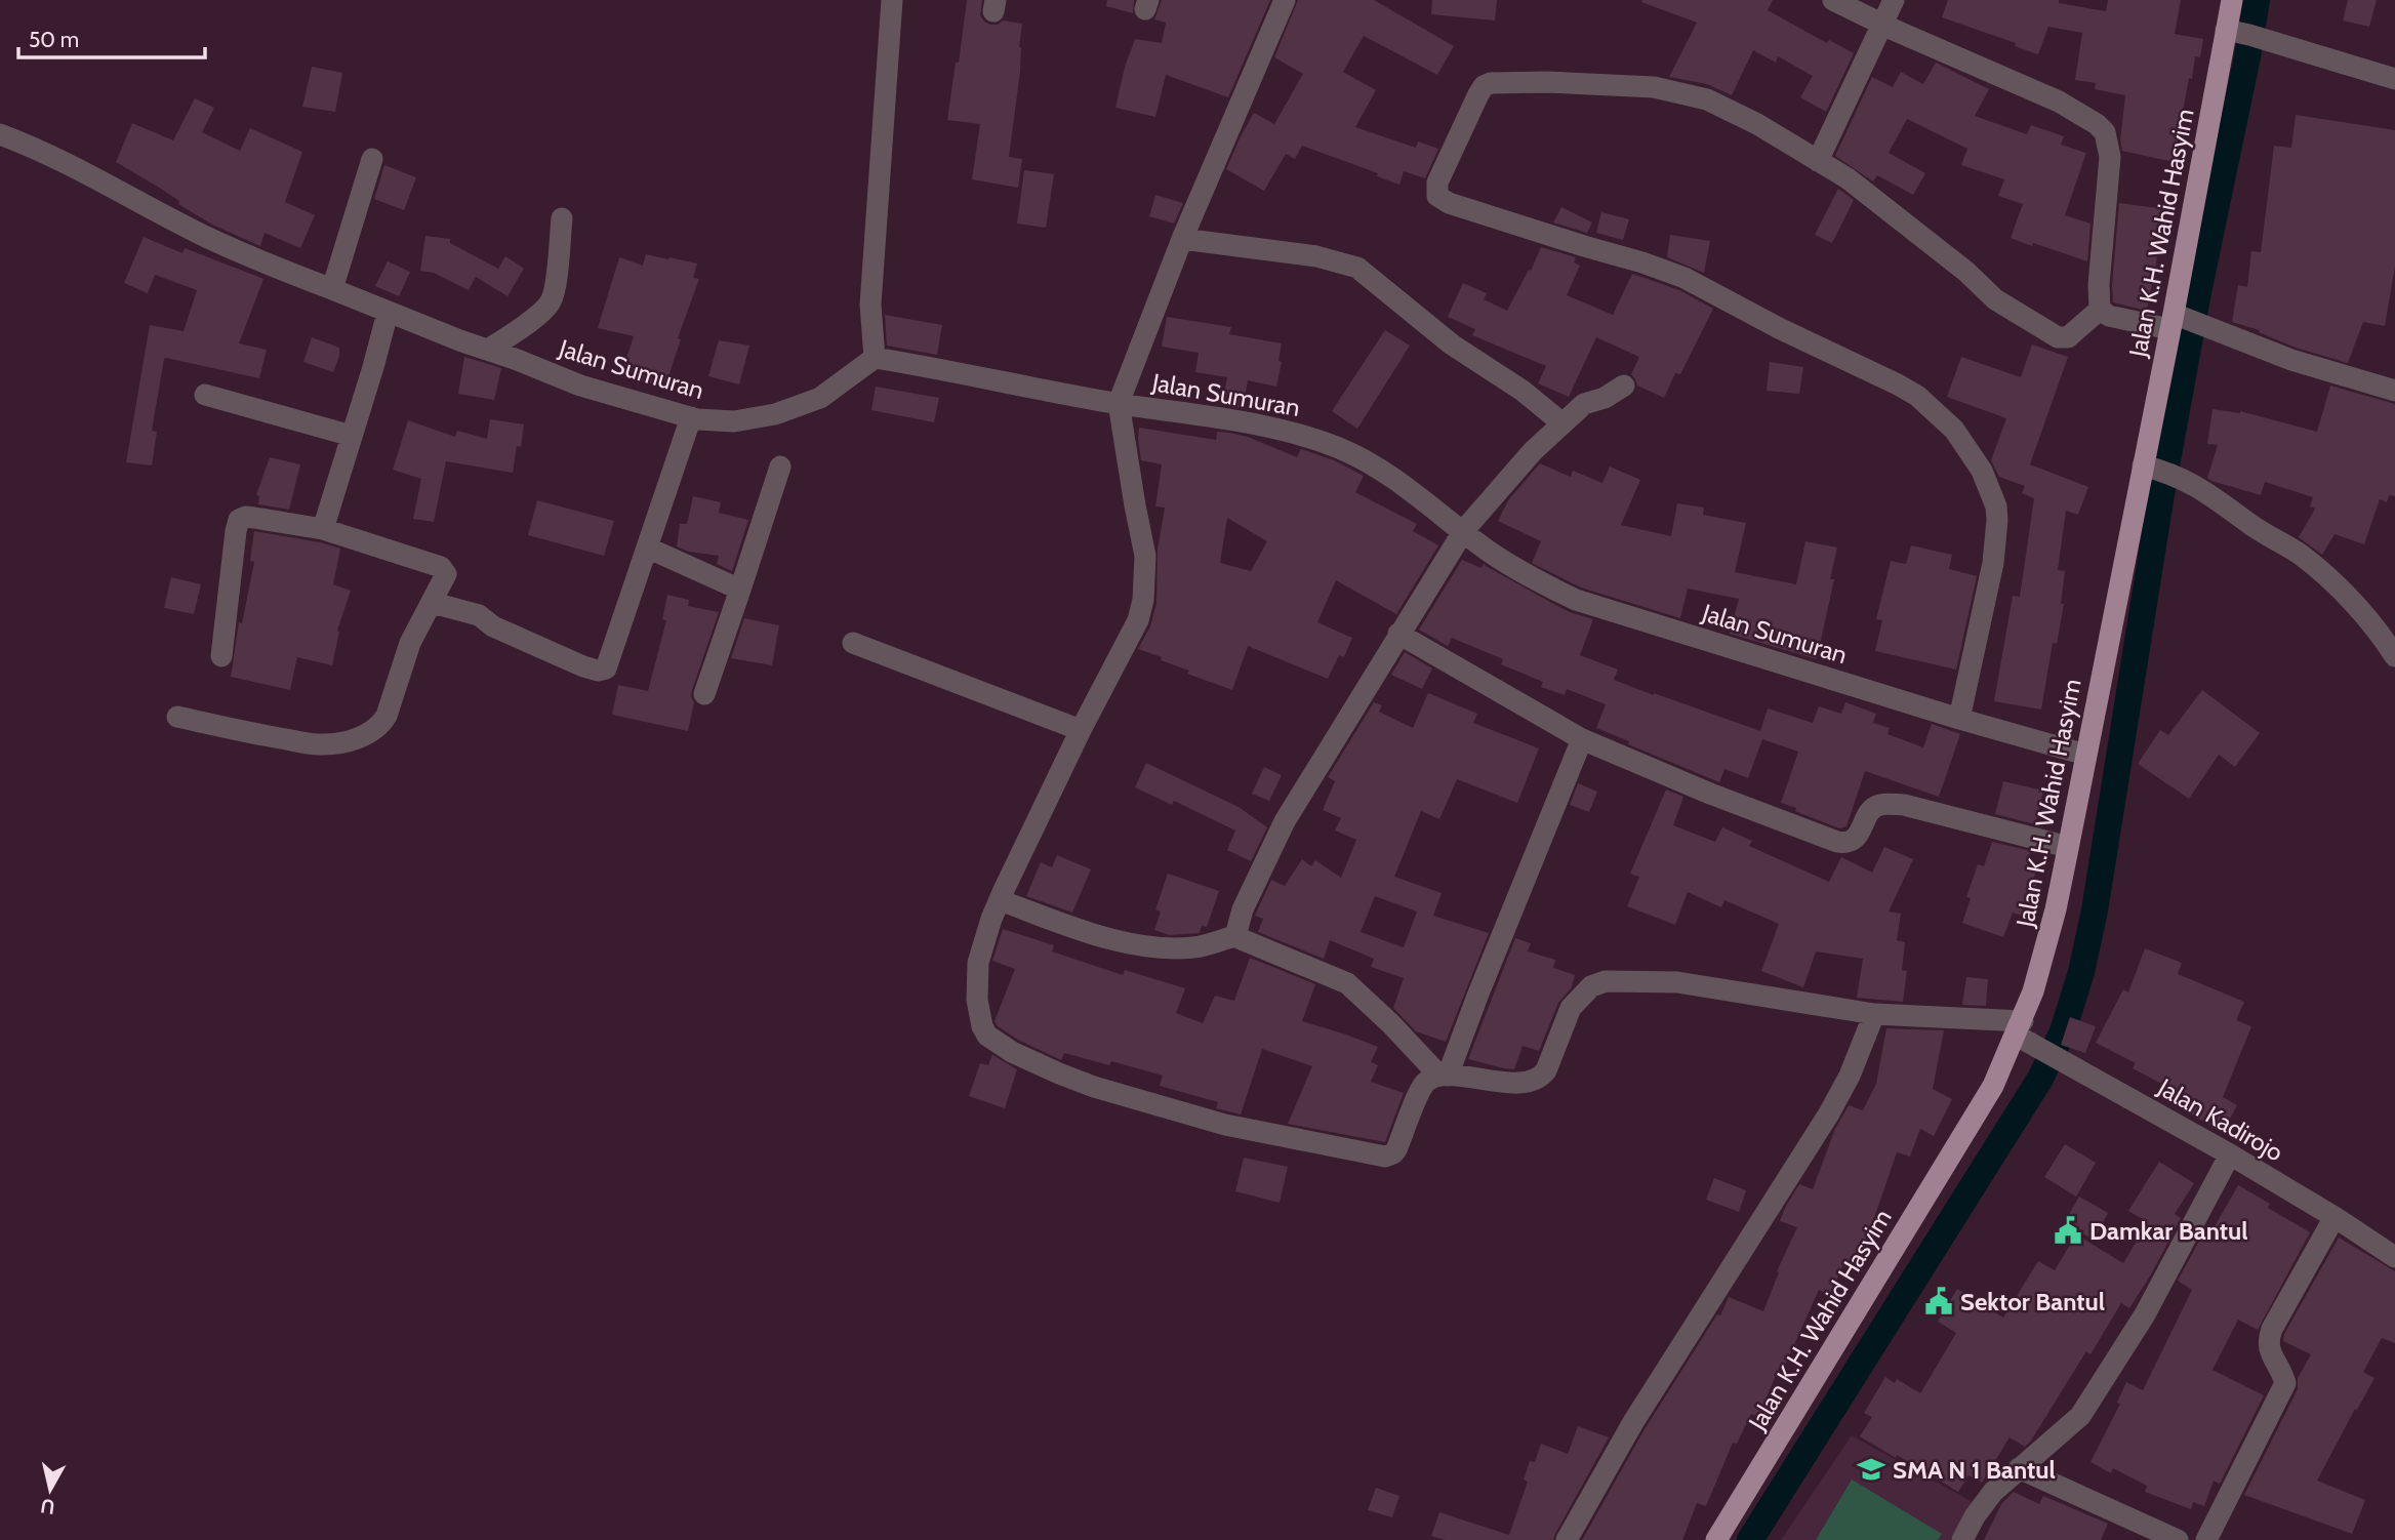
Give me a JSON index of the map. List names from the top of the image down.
{
  "streets": {
    "main road": ["Jalan K.H. Wahid Hasyim"],
    "street": ["Jalan Sumuran", "Jalan Kadirojo"]
  },
  "crossings": [
    ["Jalan K.H. Wahid Hasyim", "Jalan Sumuran"],
    ["Jalan K.H. Wahid Hasyim", "Jalan Kadirojo"]
  ],
  "places": {
    "public building": ["Damkar Bantul", "Sektor Bantul"],
    "school or university": ["SMA N 1 Bantul"]
  },
  "scale_bar": "50 m",
  "north": "bottom"
}
